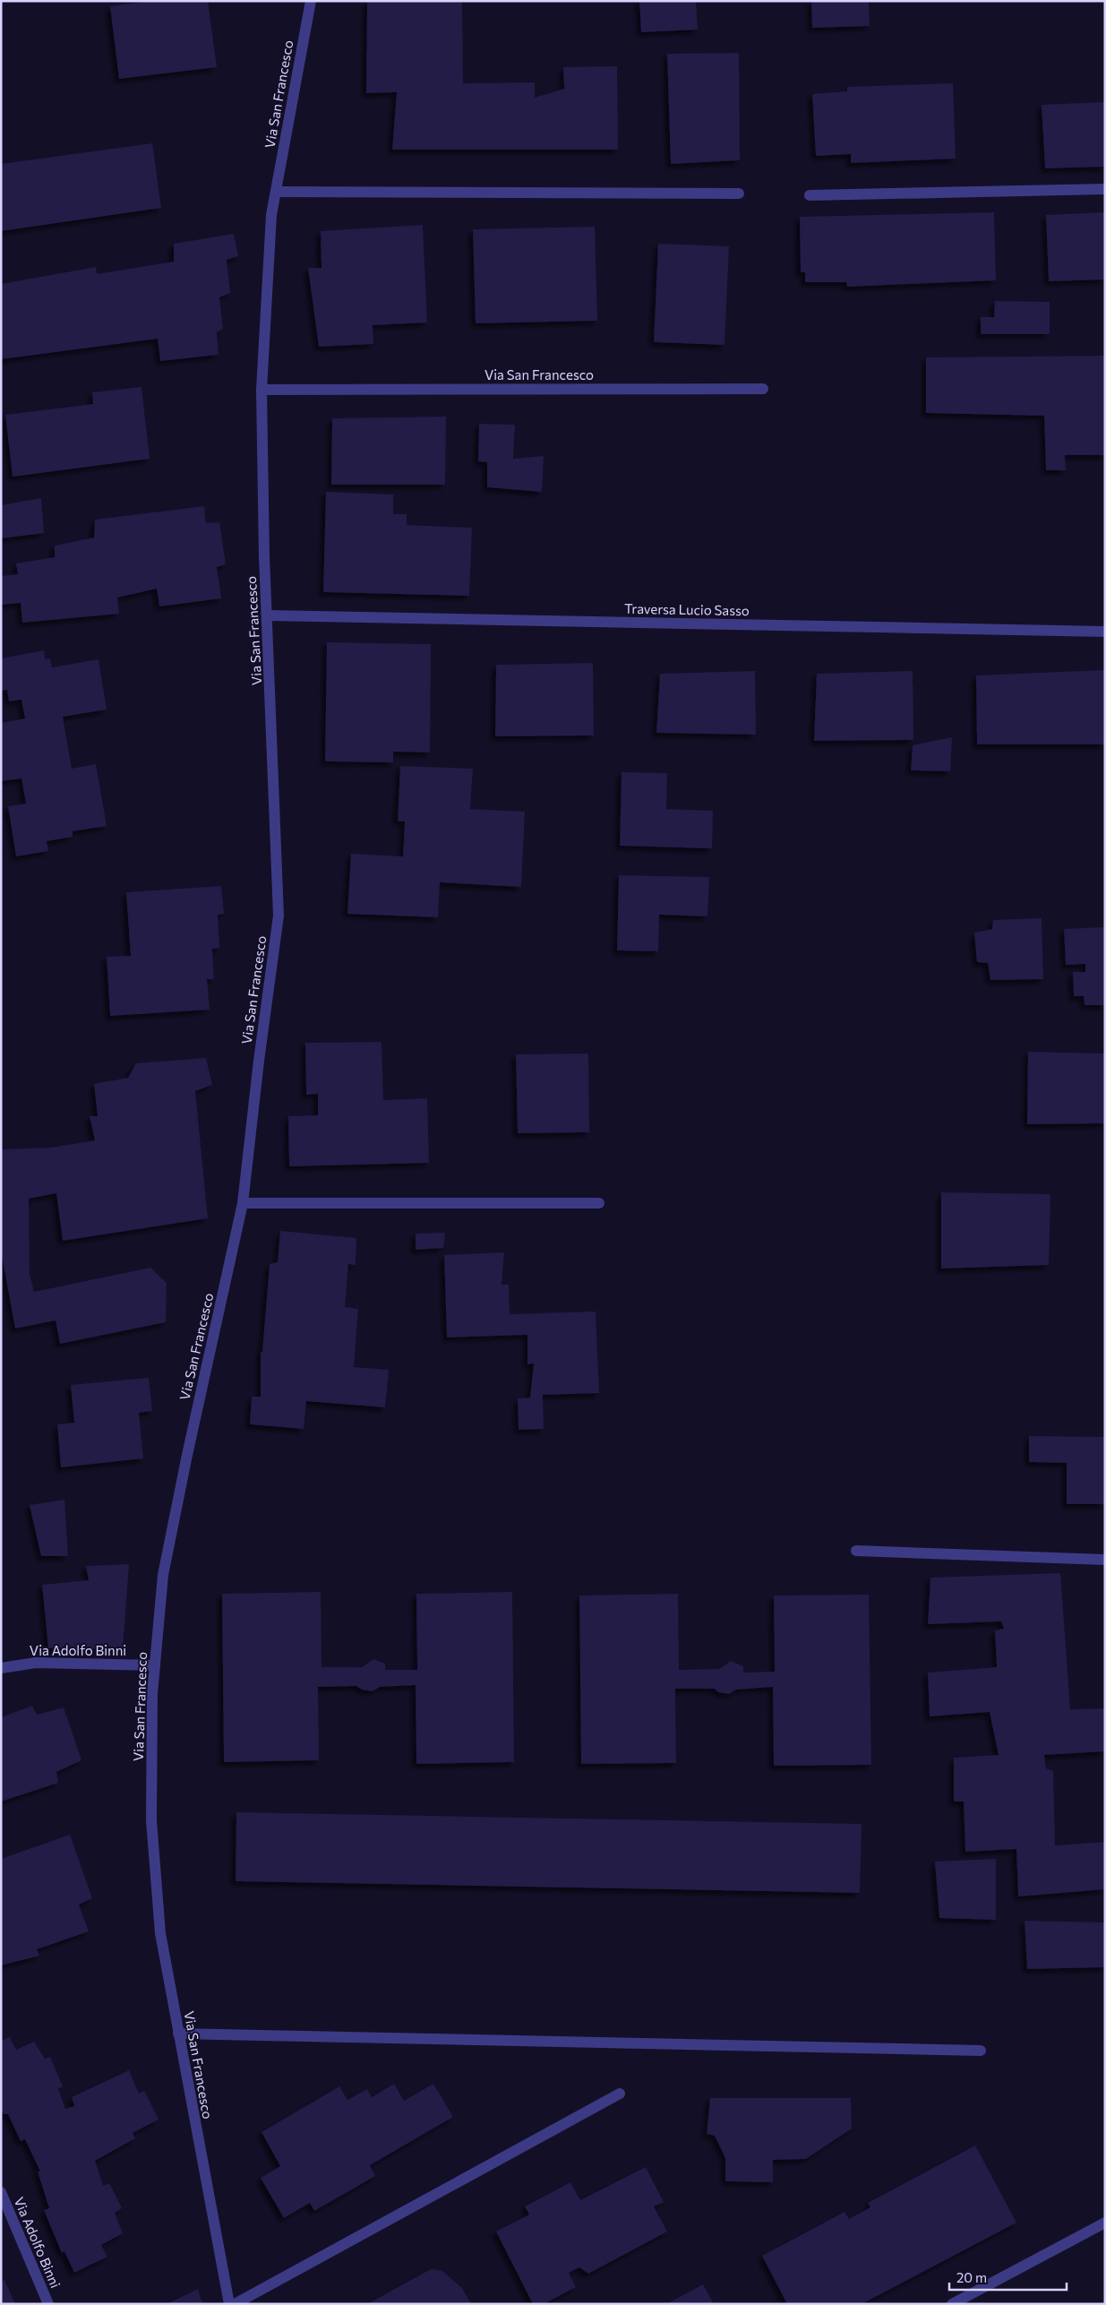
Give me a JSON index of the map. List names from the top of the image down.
{
  "streets": {
    "street": ["Via San Francesco", "Traversa Lucio Sasso", "Via Adolfo Binni"]
  },
  "crossings": [
    ["Via San Francesco", "Traversa Lucio Sasso"],
    ["Via San Francesco", "Via Adolfo Binni"]
  ],
  "scale_bar": "20 m"
}
